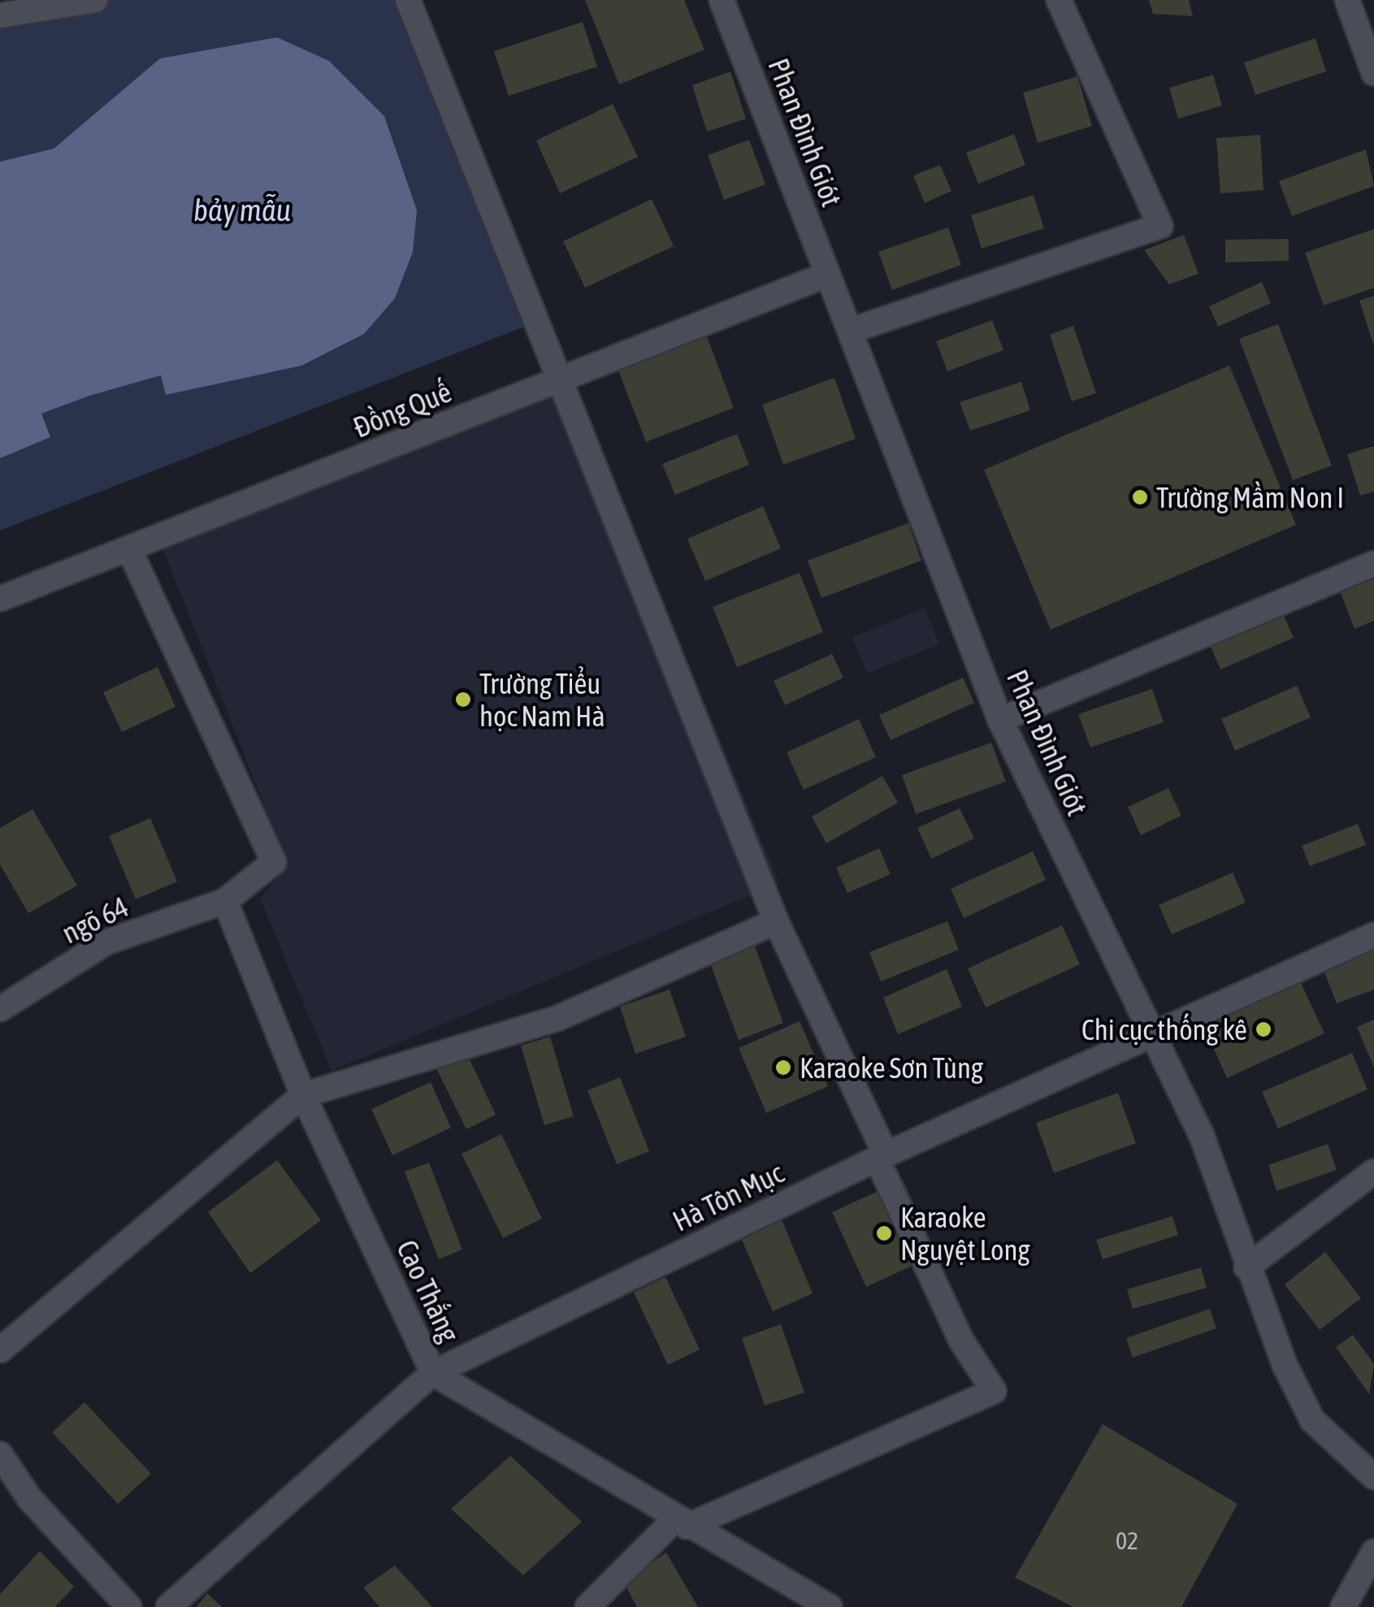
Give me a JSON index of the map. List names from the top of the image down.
{
  "streets": {
    "street": [
      "Phan Đình Giót",
      "Đồng Quế",
      "ngõ 64",
      "Hà Tôn Mục",
      "Cao Thắng"
    ]
  },
  "crossings": [
    ["Phan Đình Giót", "Đồng Quế"],
    ["Phan Đình Giót", "Hà Tôn Mục"],
    ["Đồng Quế", "ngõ 64"],
    ["ngõ 64", "Cao Thắng"],
    ["Hà Tôn Mục", "Cao Thắng"]
  ],
  "water": ["bảy mẫu"],
  "places": [
    "Trường Mầm Non I",
    "Trường Tiểu học Nam Hà",
    "Chi cục thống kê",
    "Karaoke Sơn Tùng",
    "Karaoke Nguyệt Long"
  ],
  "house_numbers": ["02"]
}
